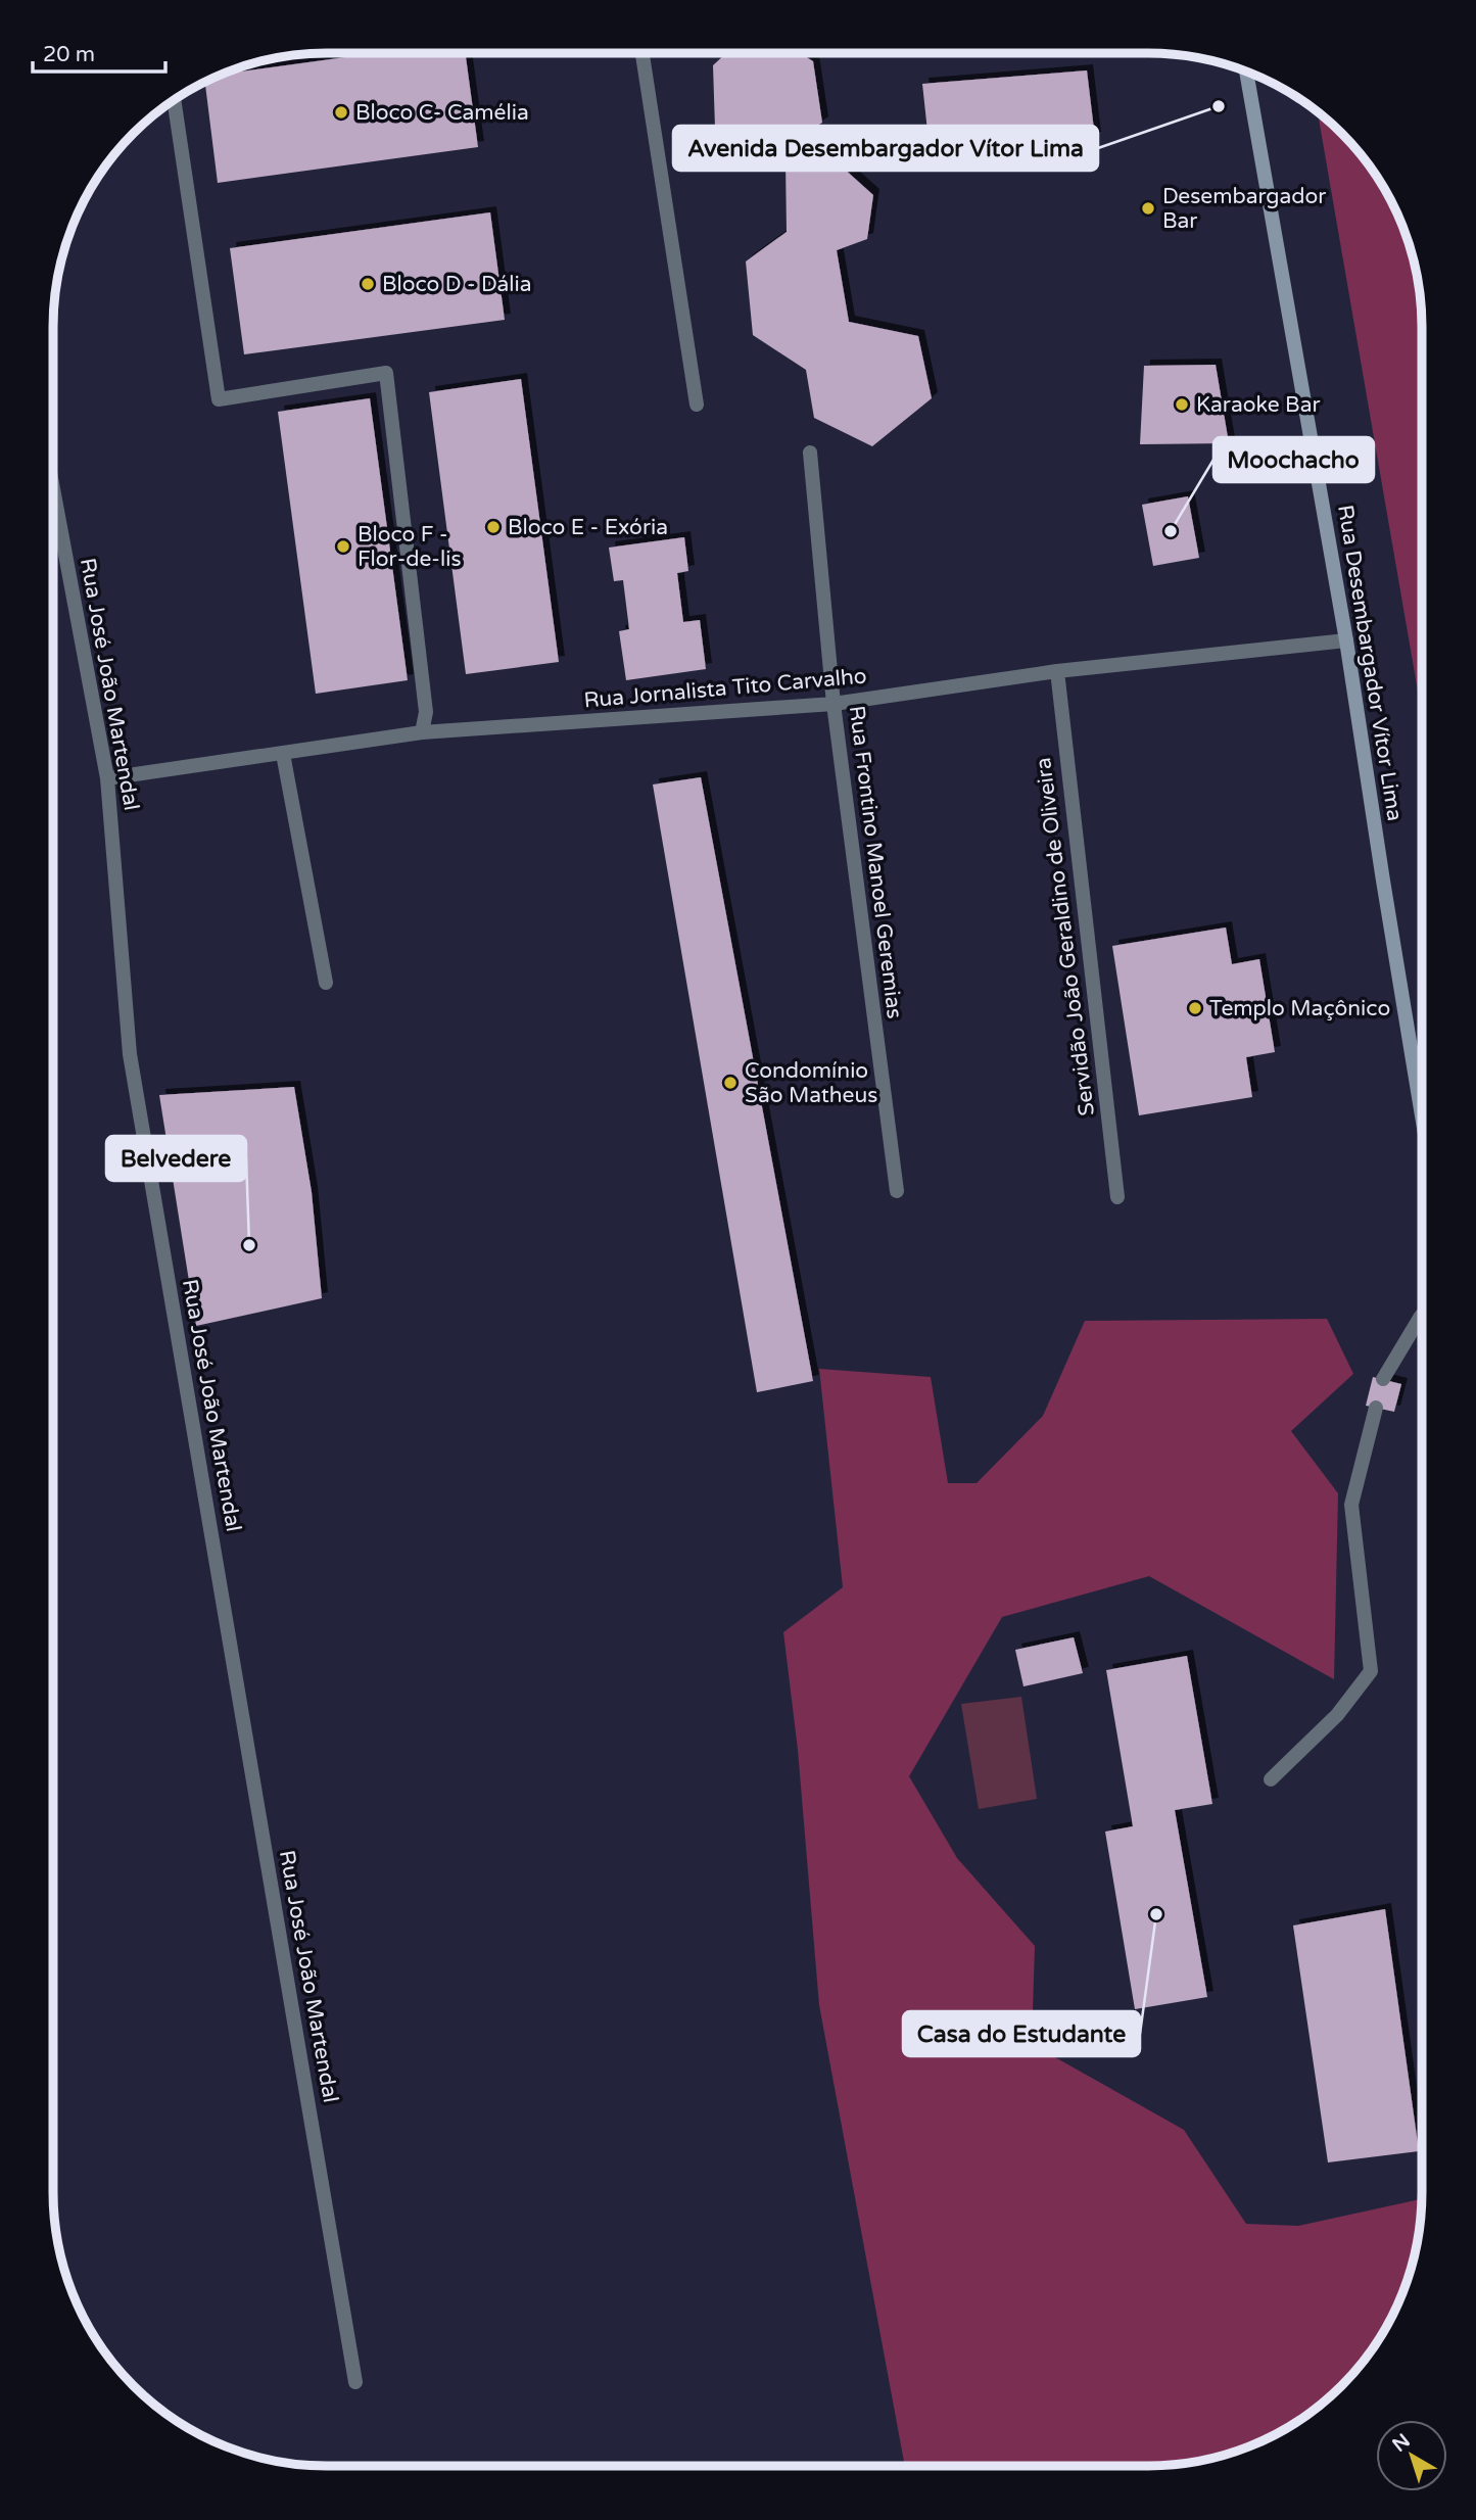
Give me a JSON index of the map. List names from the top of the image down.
{
  "streets": {
    "main road": ["Rua Desembargador Vítor Lima"],
    "street": [
      "Rua José João Martendal",
      "Rua Jornalista Tito Carvalho",
      "Rua Frontino Manoel Geremias",
      "Servidão João Geraldino de Oliveira"
    ]
  },
  "crossings": [
    ["Rua Desembargador Vítor Lima", "Rua Jornalista Tito Carvalho"],
    ["Rua José João Martendal", "Rua Jornalista Tito Carvalho"],
    ["Rua Jornalista Tito Carvalho", "Rua Frontino Manoel Geremias"],
    ["Rua Jornalista Tito Carvalho", "Servidão João Geraldino de Oliveira"]
  ],
  "places": [
    "Avenida Desembargador Vítor Lima",
    "Bloco C- Camélia",
    "Desembargador Bar",
    "Bloco D - Dália",
    "Karaoke Bar",
    "Bloco E - Exória",
    "Moochacho",
    "Bloco F - Flor-de-lis",
    "Templo Maçônico",
    "Condomínio São Matheus",
    "Belvedere",
    "Casa do Estudante"
  ],
  "scale_bar": "20 m",
  "north": "top left"
}
